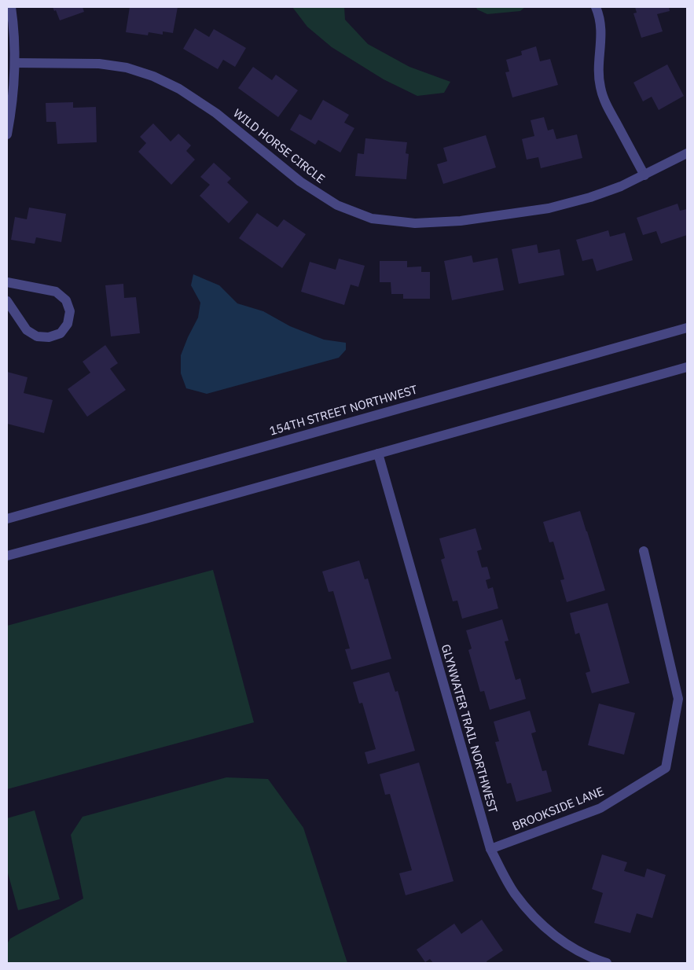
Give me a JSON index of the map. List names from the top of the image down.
{
  "streets": {
    "street": [
      "WILD HORSE CIRCLE",
      "154TH STREET NORTHWEST",
      "GLYNWATER TRAIL NORTHWEST",
      "BROOKSIDE LANE"
    ]
  },
  "crossings": [
    ["GLYNWATER TRAIL NORTHWEST", "BROOKSIDE LANE"]
  ]
}
